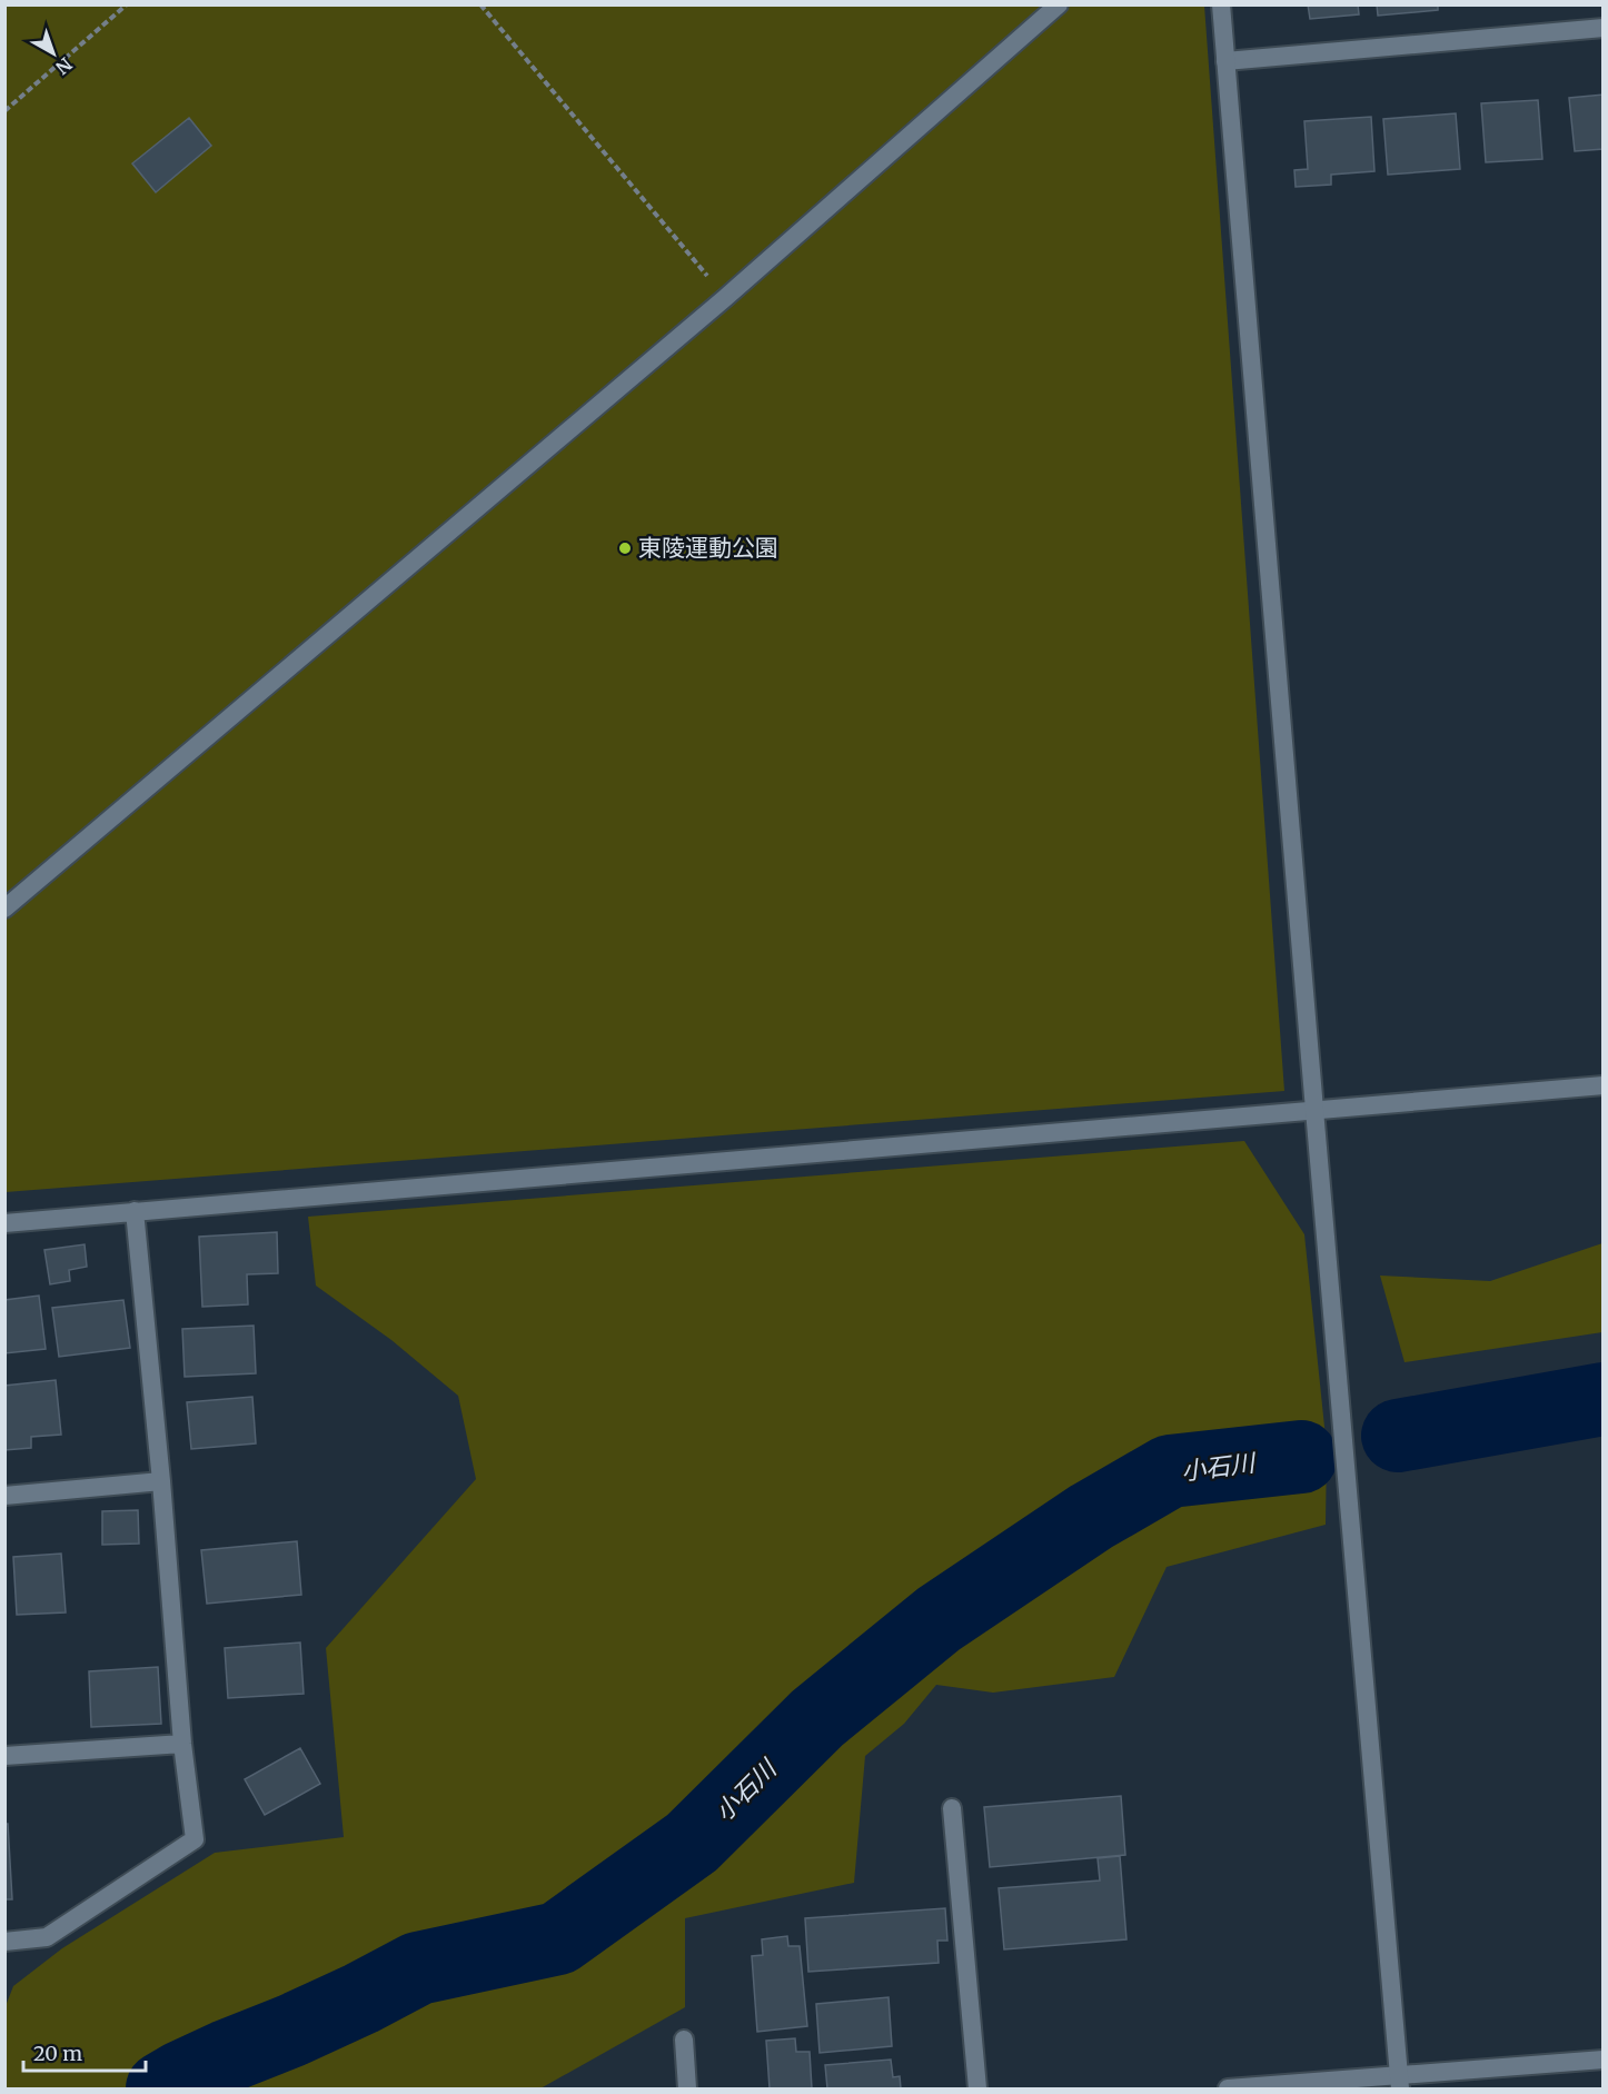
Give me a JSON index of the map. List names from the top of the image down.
{
  "water": ["小石川"],
  "places": ["東陵運動公園"],
  "scale_bar": "20 m",
  "north": "bottom right"
}
